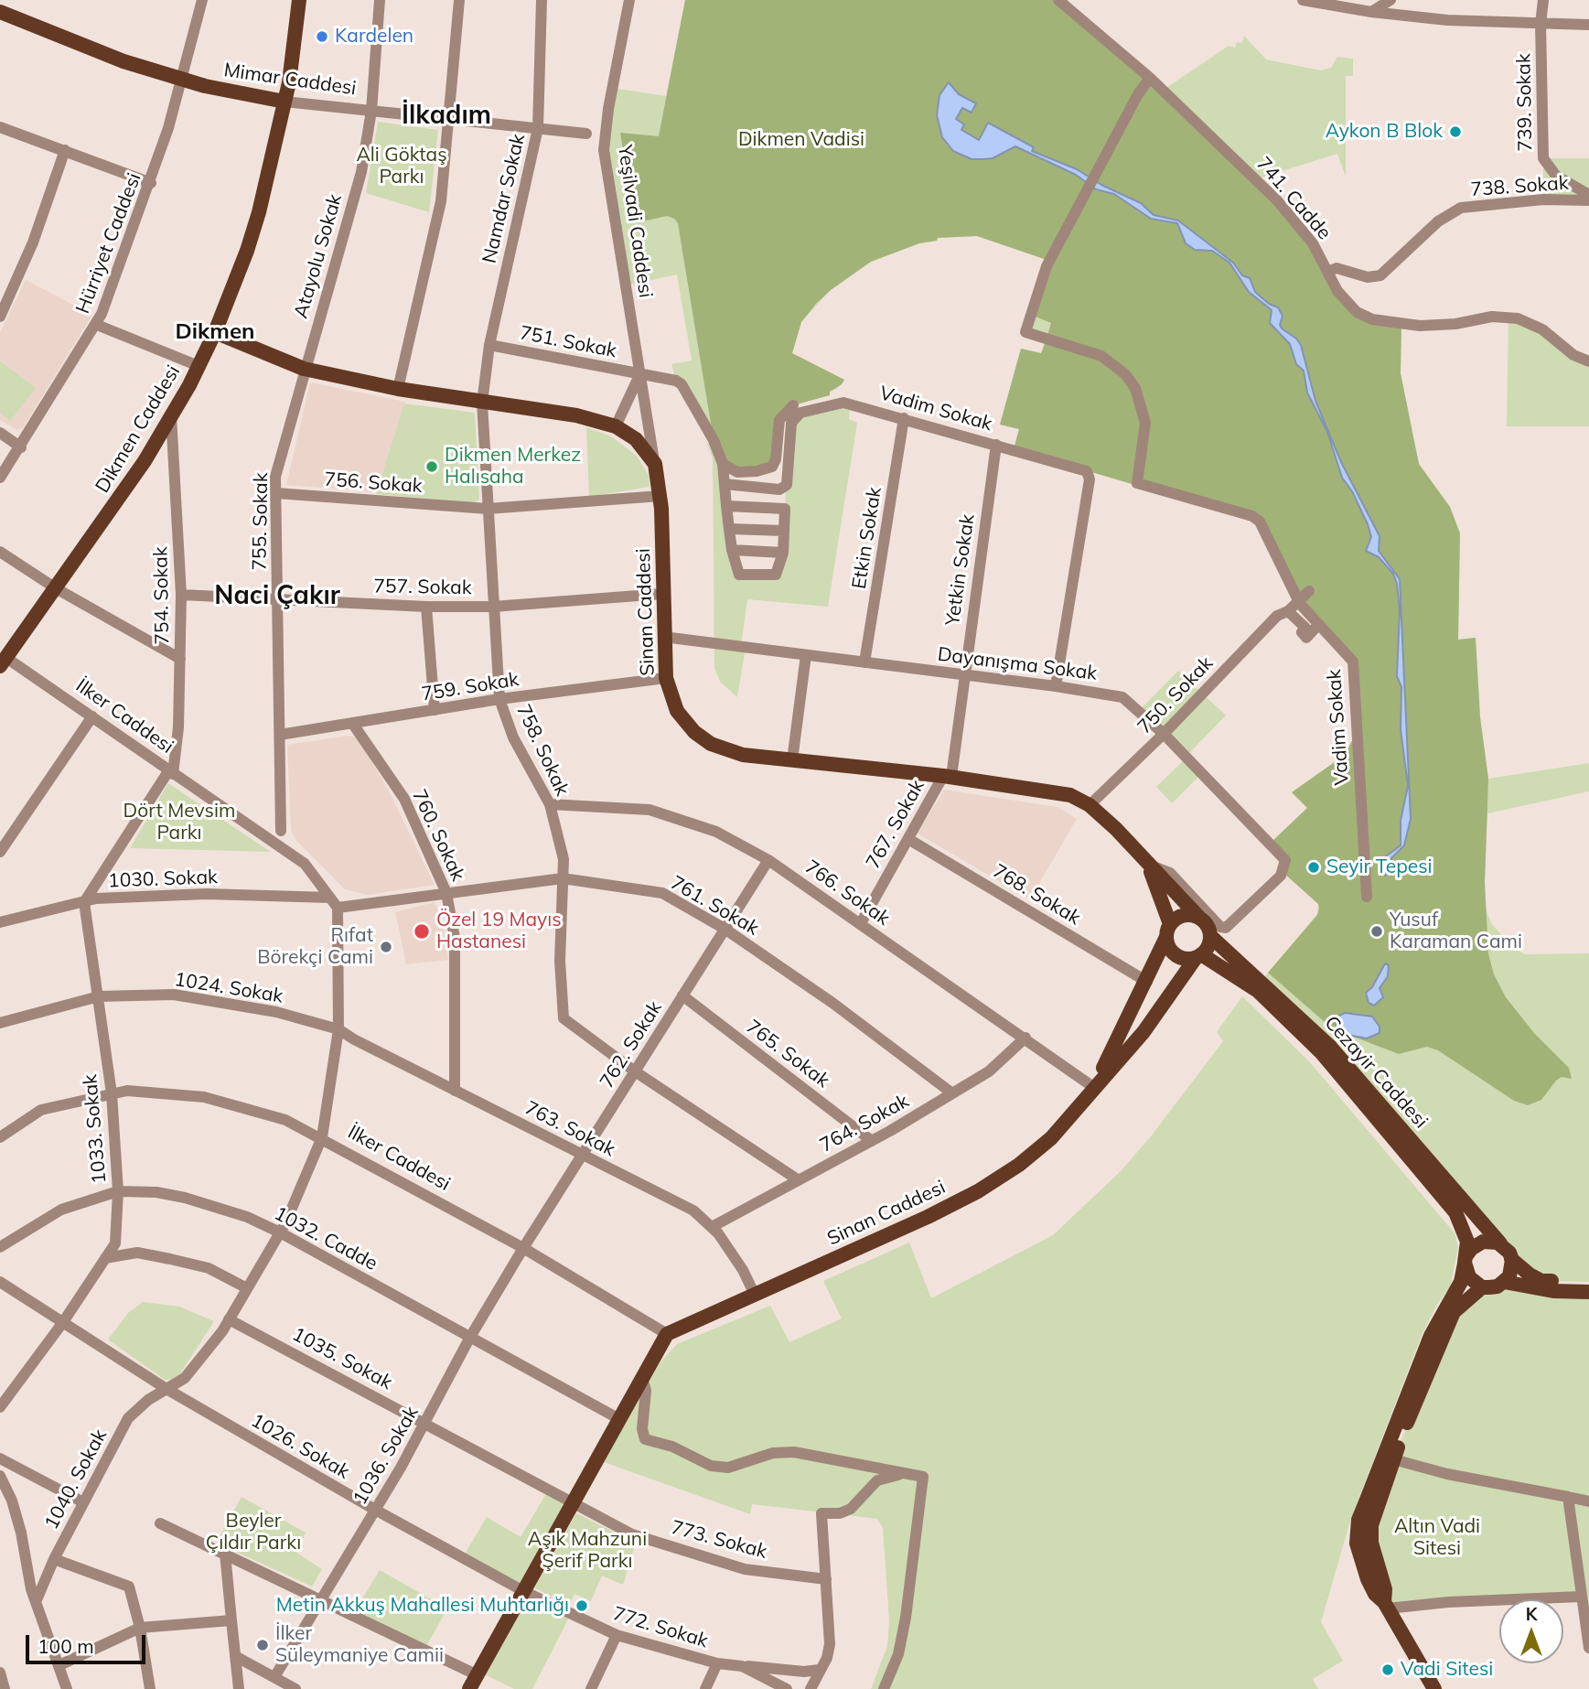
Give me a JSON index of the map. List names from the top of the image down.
{
  "streets": {
    "main road": [
      "Mimar Caddesi",
      "Dikmen Caddesi",
      "Sinan Caddesi",
      "Cezayir Caddesi"
    ],
    "street": [
      "739. Sokak",
      "738. Sokak",
      "Namdar Sokak",
      "741. Cadde",
      "Yeşilvadi Caddesi",
      "Hürriyet Caddesi",
      "Atayolu Sokak",
      "751. Sokak",
      "Vadim Sokak",
      "756. Sokak",
      "755. Sokak",
      "Etkin Sokak",
      "Yetkin Sokak",
      "757. Sokak",
      "754. Sokak",
      "Dayanışma Sokak",
      "759. Sokak",
      "750. Sokak",
      "İlker Caddesi",
      "758. Sokak",
      "767. Sokak",
      "760. Sokak",
      "1030. Sokak",
      "766. Sokak",
      "768. Sokak",
      "761. Sokak",
      "1024. Sokak",
      "762. Sokak",
      "765. Sokak",
      "764. Sokak",
      "1033. Sokak",
      "763. Sokak",
      "1032. Cadde",
      "1035. Sokak",
      "1026. Sokak",
      "1036. Sokak",
      "1040. Sokak",
      "773. Sokak",
      "772. Sokak"
    ]
  },
  "crossings": [
    ["Mimar Caddesi", "Namdar Sokak"],
    ["Mimar Caddesi", "Hürriyet Caddesi"],
    ["Mimar Caddesi", "Atayolu Sokak"],
    ["Mimar Caddesi", "Dikmen Caddesi"],
    ["738. Sokak", "741. Cadde"],
    ["Namdar Sokak", "751. Sokak"],
    ["Namdar Sokak", "Sinan Caddesi"],
    ["Namdar Sokak", "758. Sokak"],
    ["741. Cadde", "Vadim Sokak"],
    ["Yeşilvadi Caddesi", "751. Sokak"],
    ["Yeşilvadi Caddesi", "Sinan Caddesi"],
    ["Atayolu Sokak", "755. Sokak"],
    ["Atayolu Sokak", "Sinan Caddesi"],
    ["Vadim Sokak", "Etkin Sokak"],
    ["Vadim Sokak", "Yetkin Sokak"],
    ["Vadim Sokak", "Dayanışma Sokak"],
    ["Dikmen Caddesi", "754. Sokak"],
    ["Dikmen Caddesi", "Sinan Caddesi"],
    ["Dikmen Caddesi", "İlker Caddesi"],
    ["756. Sokak", "755. Sokak"],
    ["756. Sokak", "Sinan Caddesi"],
    ["756. Sokak", "758. Sokak"],
    ["755. Sokak", "757. Sokak"],
    ["755. Sokak", "Sinan Caddesi"],
    ["755. Sokak", "759. Sokak"],
    ["Etkin Sokak", "Dayanışma Sokak"],
    ["Yetkin Sokak", "Sinan Caddesi"],
    ["Yetkin Sokak", "Dayanışma Sokak"],
    ["Yetkin Sokak", "767. Sokak"],
    ["757. Sokak", "754. Sokak"],
    ["757. Sokak", "Sinan Caddesi"],
    ["757. Sokak", "758. Sokak"],
    ["754. Sokak", "İlker Caddesi"],
    ["Sinan Caddesi", "Dayanışma Sokak"],
    ["Sinan Caddesi", "759. Sokak"],
    ["Sinan Caddesi", "750. Sokak"],
    ["Sinan Caddesi", "İlker Caddesi"],
    ["Sinan Caddesi", "758. Sokak"],
    ["Sinan Caddesi", "767. Sokak"],
    ["Sinan Caddesi", "766. Sokak"],
    ["Sinan Caddesi", "768. Sokak"],
    ["Sinan Caddesi", "Cezayir Caddesi"],
    ["Sinan Caddesi", "763. Sokak"],
    ["Dayanışma Sokak", "750. Sokak"],
    ["759. Sokak", "758. Sokak"],
    ["759. Sokak", "760. Sokak"],
    ["İlker Caddesi", "1030. Sokak"],
    ["İlker Caddesi", "761. Sokak"],
    ["İlker Caddesi", "1024. Sokak"],
    ["İlker Caddesi", "762. Sokak"],
    ["İlker Caddesi", "763. Sokak"],
    ["İlker Caddesi", "1036. Sokak"],
    ["İlker Caddesi", "1040. Sokak"],
    ["758. Sokak", "766. Sokak"],
    ["758. Sokak", "761. Sokak"],
    ["758. Sokak", "762. Sokak"],
    ["758. Sokak", "764. Sokak"],
    ["767. Sokak", "766. Sokak"],
    ["767. Sokak", "768. Sokak"],
    ["760. Sokak", "761. Sokak"],
    ["760. Sokak", "763. Sokak"],
    ["1030. Sokak", "1033. Sokak"],
    ["766. Sokak", "762. Sokak"],
    ["766. Sokak", "764. Sokak"],
    ["761. Sokak", "762. Sokak"],
    ["761. Sokak", "764. Sokak"],
    ["1024. Sokak", "1033. Sokak"],
    ["1024. Sokak", "763. Sokak"],
    ["762. Sokak", "765. Sokak"],
    ["762. Sokak", "763. Sokak"],
    ["762. Sokak", "1036. Sokak"],
    ["765. Sokak", "764. Sokak"],
    ["764. Sokak", "763. Sokak"],
    ["1033. Sokak", "1032. Cadde"],
    ["1033. Sokak", "1026. Sokak"],
    ["1032. Cadde", "1036. Sokak"],
    ["1032. Cadde", "1040. Sokak"],
    ["1035. Sokak", "1036. Sokak"],
    ["1035. Sokak", "1040. Sokak"],
    ["1035. Sokak", "773. Sokak"],
    ["1026. Sokak", "1036. Sokak"],
    ["1026. Sokak", "1040. Sokak"],
    ["1026. Sokak", "772. Sokak"]
  ],
  "districts": ["İlkadım", "Dikmen", "Naci Çakır"],
  "parks": [
    "Dikmen Vadisi",
    "Ali Göktaş Parkı",
    "Dört Mevsim Parkı",
    "Beyler Çıldır Parkı",
    "Altın Vadi Sitesi",
    "Aşık Mahzuni Şerif Parkı"
  ],
  "places": [
    "Kardelen",
    "Aykon B Blok",
    "Dikmen Merkez Halısaha",
    "Seyir Tepesi",
    "Özel 19 Mayıs Hastanesi",
    "Yusuf Karaman Cami",
    "Rıfat Börekçi Cami",
    "Metin Akkuş Mahallesi Muhtarlığı",
    "İlker Süleymaniye Camii",
    "Vadi Sitesi"
  ],
  "scale_bar": "100 m",
  "north": "top"
}
